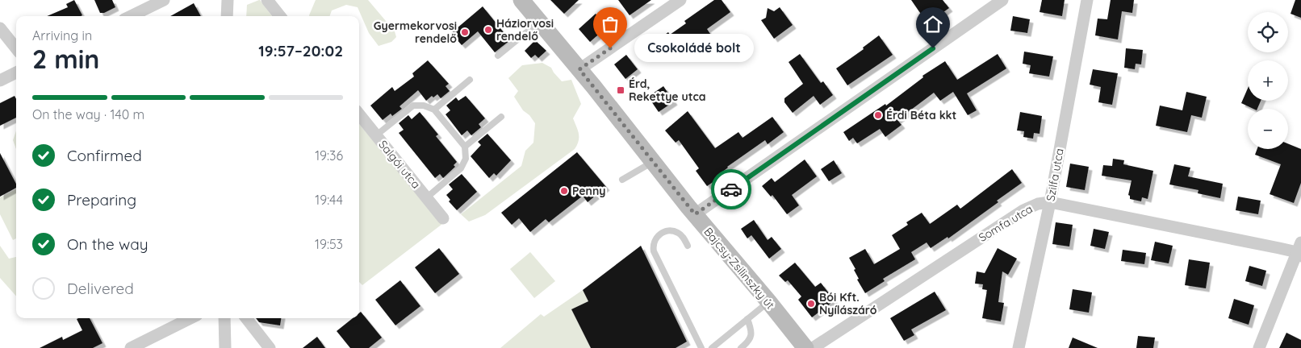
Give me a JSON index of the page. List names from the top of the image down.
{
  "streets": {
    "main road": ["Bajcsy-Zsilinszky út"],
    "street": ["Salgói utca", "Szilfa utca", "Somfa utca"]
  },
  "crossings": [
    ["Szilfa utca", "Somfa utca"]
  ],
  "places": {
    "other": [
      "Háziorvosi rendelő",
      "Gyermekorvosi rendelő",
      "Csokoládé bolt",
      "Érdi Béta kkt",
      "Penny",
      "Bói Kft. Nyílászáró"
    ],
    "transit": ["Érd, Rekettye utca"]
  },
  "page": {
    "map_buttons": ["+", "−"],
    "heading": ["2 min", "Arriving in", "19:57–20:02"],
    "bubble": "Csokoládé bolt",
    "bar": "On the way · 140 m",
    "list": [
      ["Confirmed", "19:36"],
      ["Preparing", "19:44"],
      ["On the way", "19:53"],
      "Delivered"
    ]
  }
}
